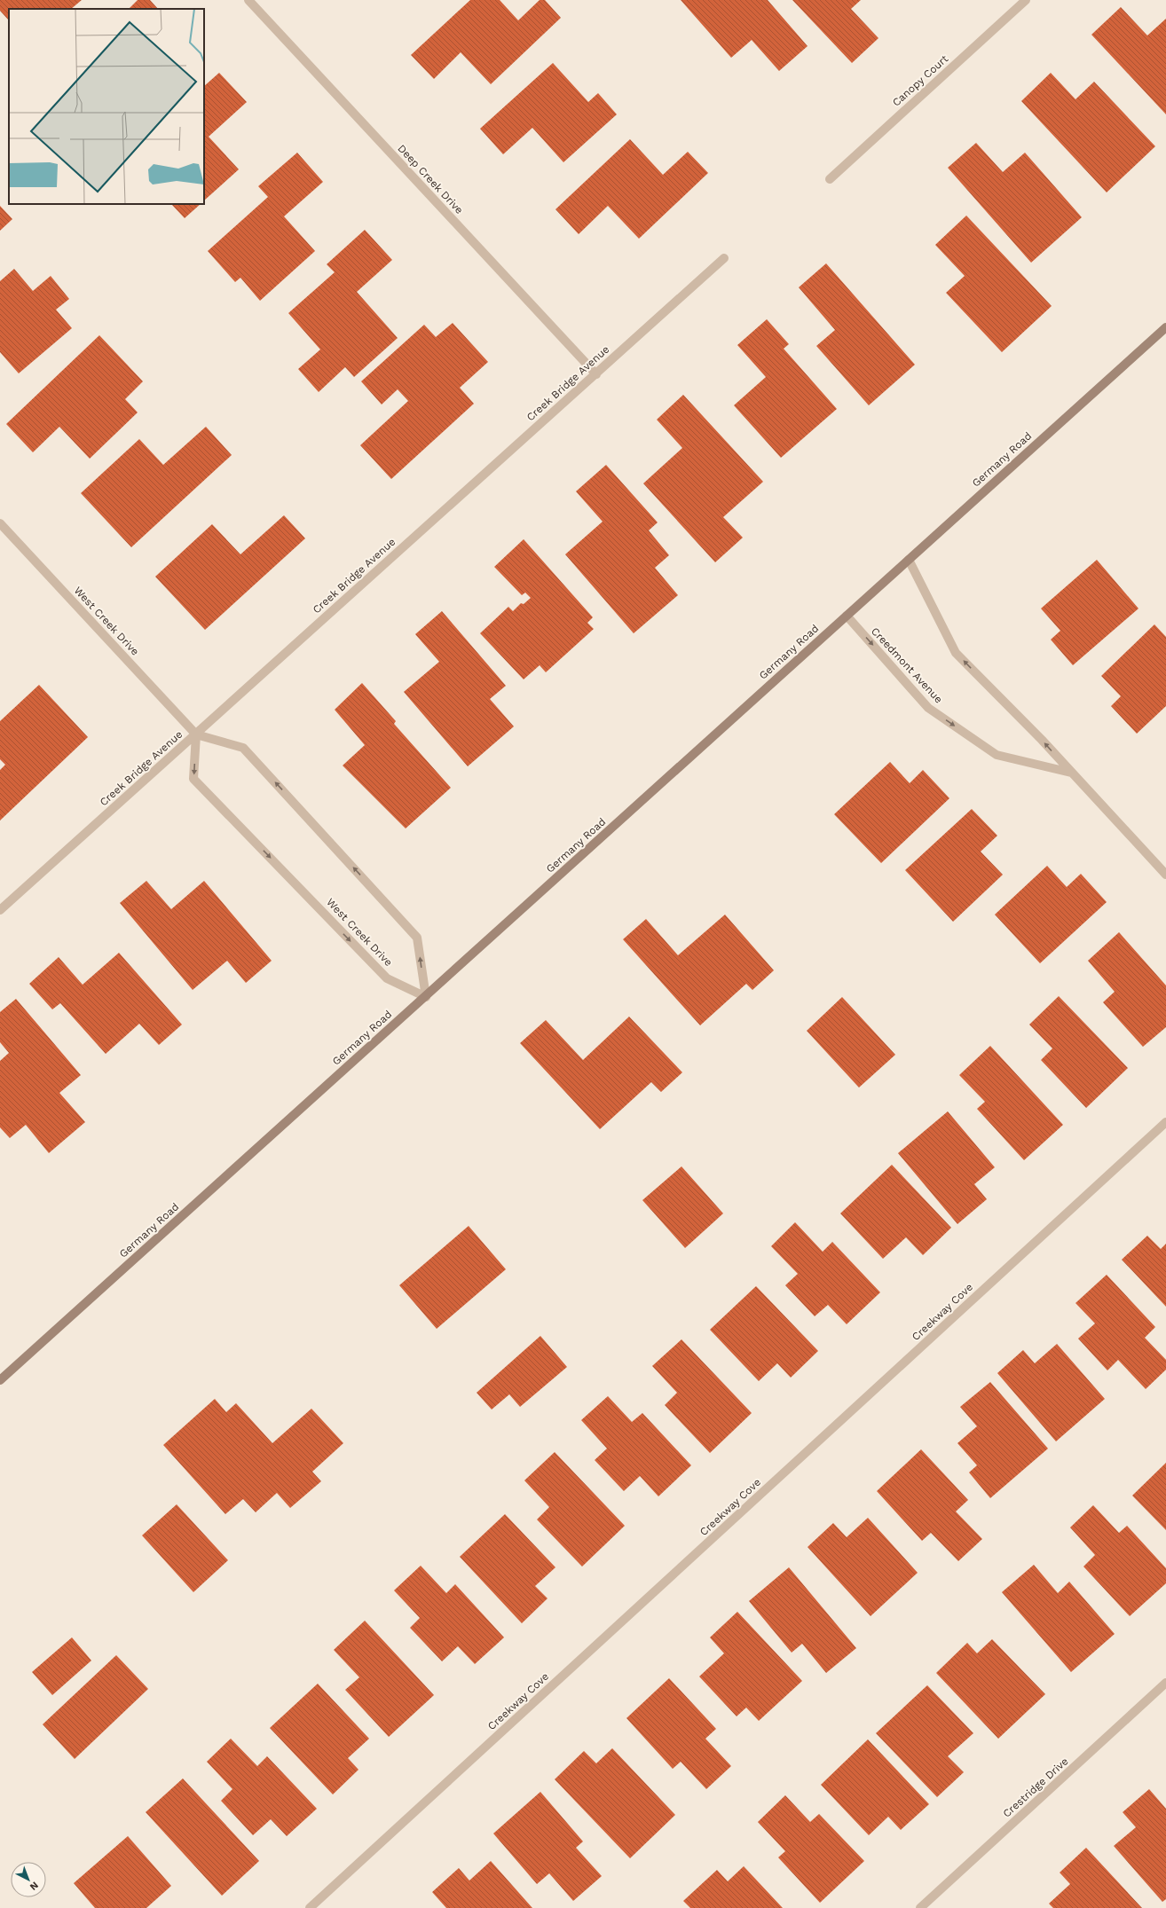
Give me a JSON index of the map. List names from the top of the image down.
{
  "streets": {
    "main road": ["Germany Road"],
    "street": [
      "Canopy Court",
      "Deep Creek Drive",
      "Creek Bridge Avenue",
      "West Creek Drive",
      "Creedmont Avenue",
      "Creekway Cove",
      "Crestridge Drive"
    ]
  },
  "crossings": [
    ["Deep Creek Drive", "Creek Bridge Avenue"],
    ["Creek Bridge Avenue", "West Creek Drive"],
    ["Germany Road", "West Creek Drive"],
    ["Germany Road", "Creedmont Avenue"]
  ],
  "north": "bottom right"
}
